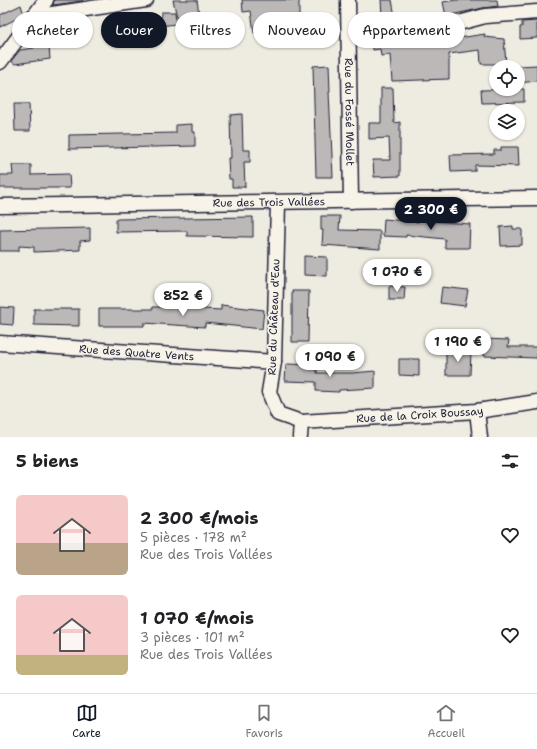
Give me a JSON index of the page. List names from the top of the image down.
{
  "streets": {
    "street": [
      "Rue du Fossé Mollet",
      "Rue des Trois Vallées",
      "Rue du Château d'Eau",
      "Rue des Quatre Vents",
      "Rue de la Croix Boussay"
    ]
  },
  "crossings": [
    ["Rue du Fossé Mollet", "Rue des Trois Vallées"],
    ["Rue des Trois Vallées", "Rue du Château d'Eau"],
    ["Rue du Château d'Eau", "Rue des Quatre Vents"],
    ["Rue du Château d'Eau", "Rue de la Croix Boussay"]
  ],
  "page": {
    "chip": [
      "Acheter",
      "Louer",
      "Filtres",
      "Nouveau",
      "Appartement"
    ],
    "price": [
      "2 300 €",
      "1 070 €",
      "852 €",
      "1 190 €",
      "1 090 €"
    ],
    "heading": "5 biens",
    "list": [
      {
        "name": "2 300 €/mois",
        "note": "5 pièces · 178 m² · Rue des Trois Vallées"
      },
      {
        "name": "1 070 €/mois",
        "note": "3 pièces · 101 m² · Rue des Trois Vallées"
      }
    ],
    "tabs": ["Carte", "Favoris", "Accueil"]
  }
}
